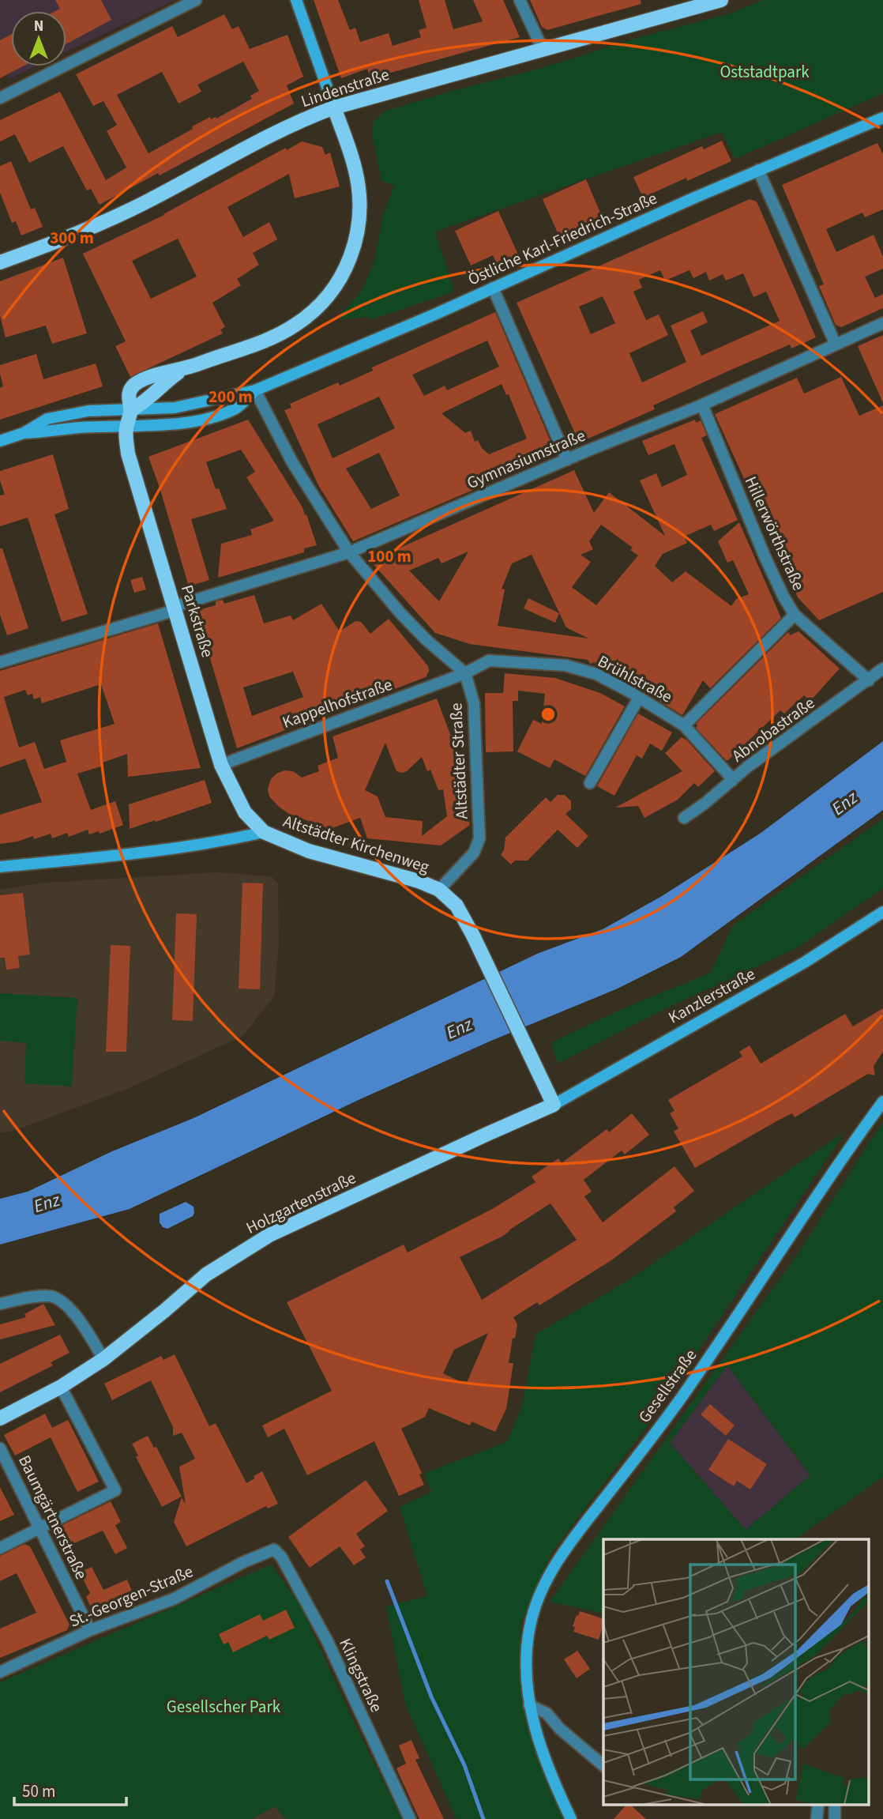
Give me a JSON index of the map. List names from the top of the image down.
{
  "streets": {
    "main road": [
      "Lindenstraße",
      "Östliche Karl-Friedrich-Straße",
      "Parkstraße",
      "Altstädter Kirchenweg",
      "Kanzlerstraße",
      "Holzgartenstraße",
      "Gesellstraße"
    ],
    "street": [
      "Gymnasiumstraße",
      "Hillerwörthstraße",
      "Brühlstraße",
      "Kappelhofstraße",
      "Abnobastraße",
      "Altstädter Straße",
      "Baumgärtnerstraße",
      "St.-Georgen-Straße",
      "Klingstraße"
    ]
  },
  "crossings": [
    ["Lindenstraße", "Parkstraße"],
    ["Östliche Karl-Friedrich-Straße", "Parkstraße"],
    ["Gymnasiumstraße", "Hillerwörthstraße"],
    ["Gymnasiumstraße", "Parkstraße"],
    ["Hillerwörthstraße", "Abnobastraße"],
    ["Parkstraße", "Kappelhofstraße"],
    ["Parkstraße", "Altstädter Kirchenweg"],
    ["Brühlstraße", "Kappelhofstraße"],
    ["Brühlstraße", "Abnobastraße"],
    ["Brühlstraße", "Altstädter Straße"],
    ["Kappelhofstraße", "Altstädter Straße"],
    ["Altstädter Straße", "Altstädter Kirchenweg"],
    ["Altstädter Kirchenweg", "Kanzlerstraße"],
    ["Altstädter Kirchenweg", "Holzgartenstraße"],
    ["Kanzlerstraße", "Holzgartenstraße"],
    ["Baumgärtnerstraße", "St.-Georgen-Straße"],
    ["St.-Georgen-Straße", "Klingstraße"]
  ],
  "water": ["Enz"],
  "parks": ["Oststadtpark", "Gesellscher Park"],
  "scale_bar": "50 m",
  "north": "top",
  "rings": ["300 m", "200 m", "100 m"]
}
